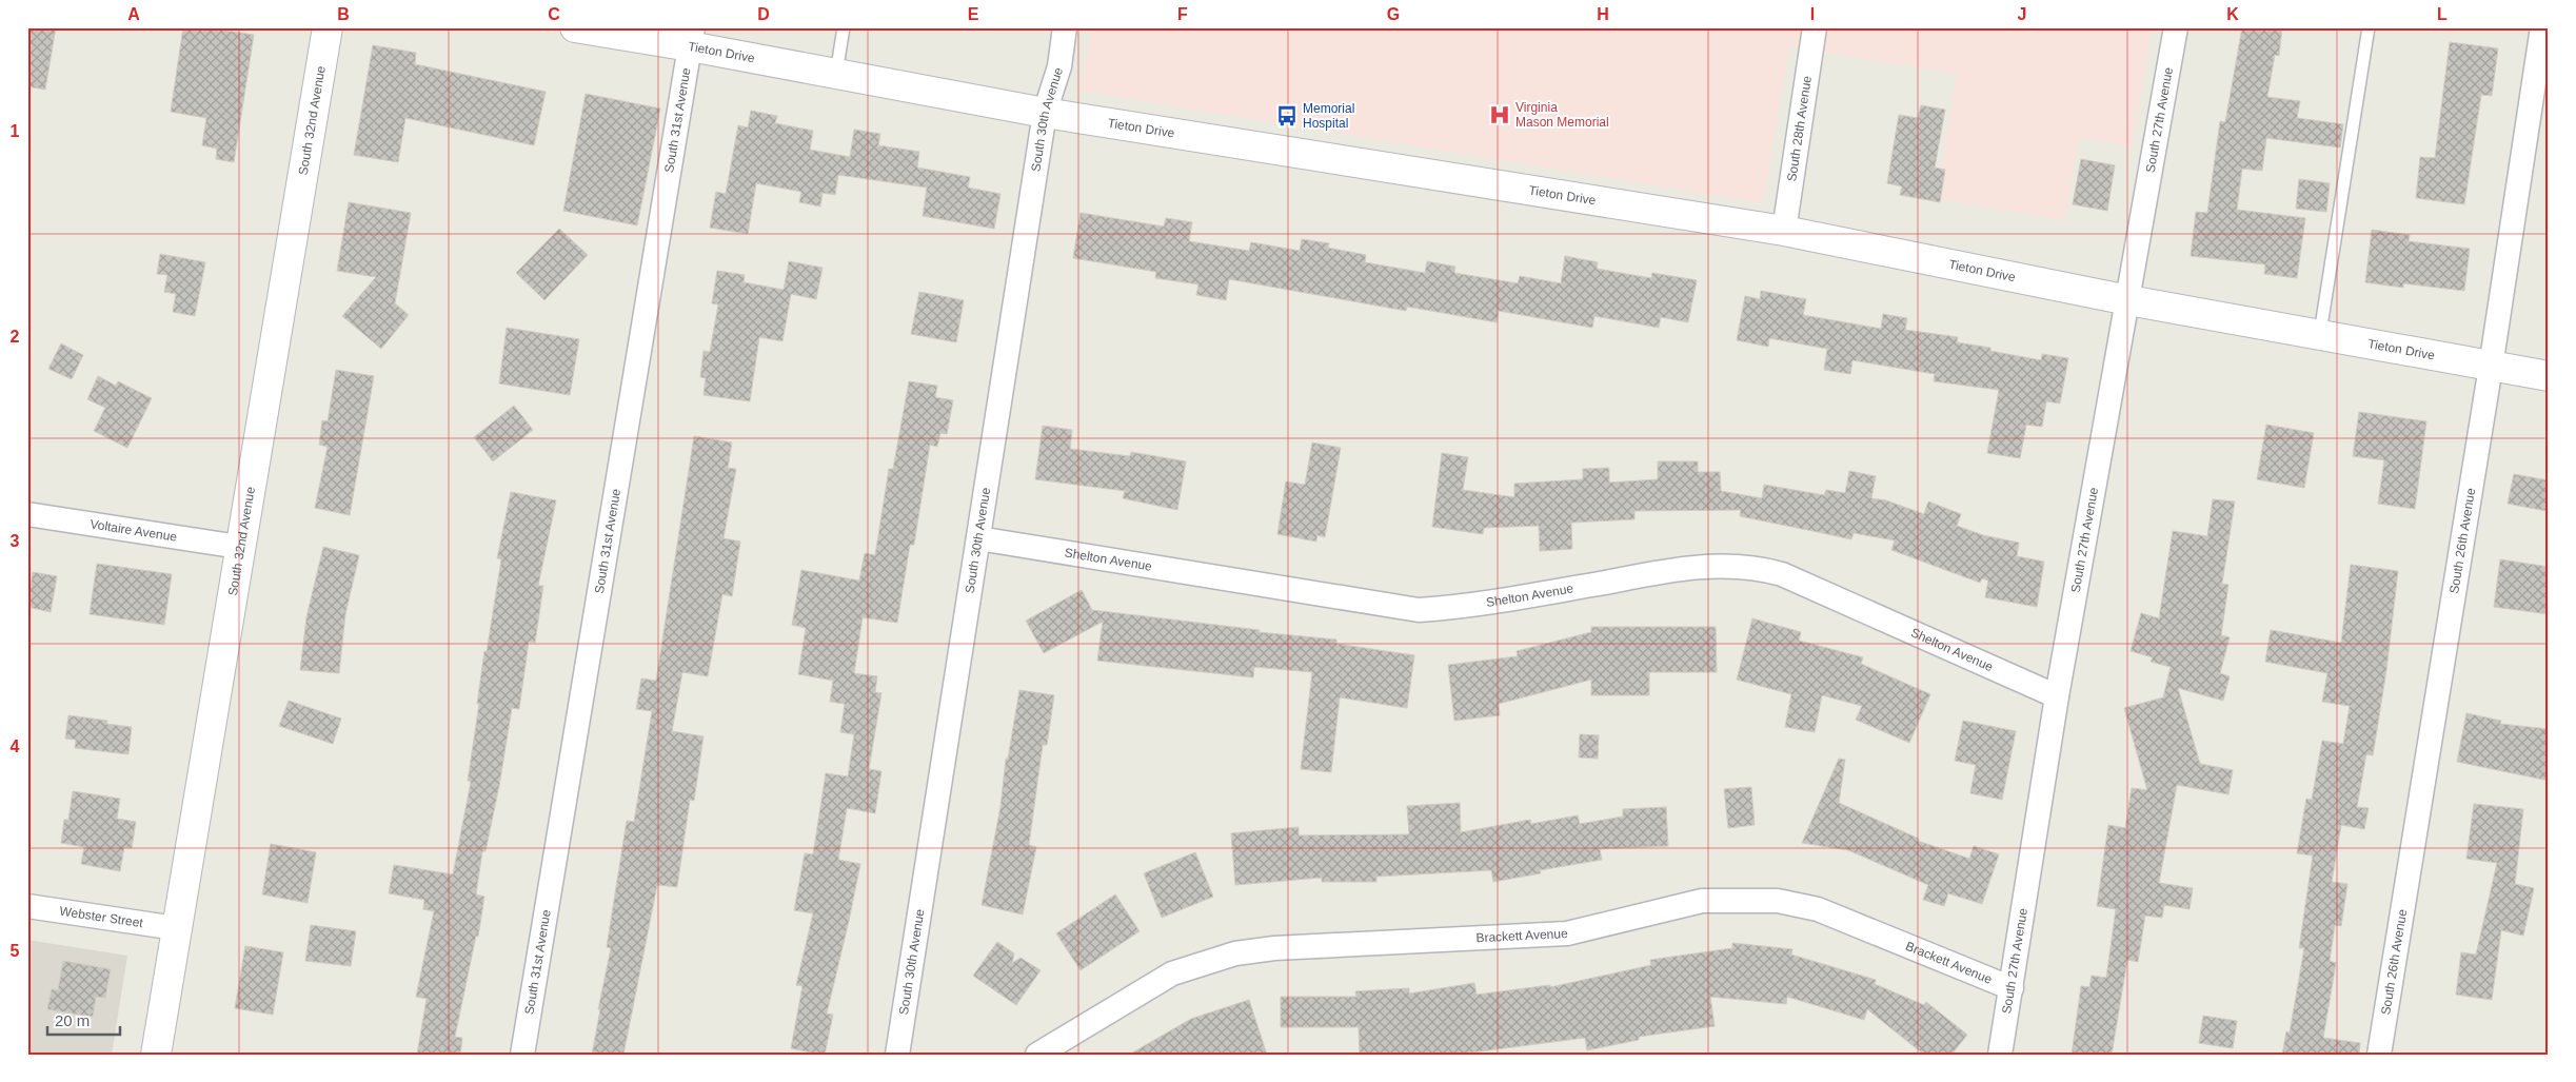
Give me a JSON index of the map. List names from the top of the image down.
{
  "streets": {
    "main road": ["Tieton Drive", "South 32nd Avenue"],
    "street": [
      "South 30th Avenue",
      "South 31st Avenue",
      "South 27th Avenue",
      "South 28th Avenue",
      "Voltaire Avenue",
      "South 26th Avenue",
      "Shelton Avenue",
      "Webster Street",
      "Brackett Avenue"
    ]
  },
  "crossings": [
    ["Tieton Drive", "South 30th Avenue"],
    ["Tieton Drive", "South 31st Avenue"],
    ["Tieton Drive", "South 27th Avenue"],
    ["Tieton Drive", "South 28th Avenue"],
    ["Tieton Drive", "South 26th Avenue"],
    ["South 30th Avenue", "Shelton Avenue"],
    ["South 32nd Avenue", "Voltaire Avenue"],
    ["South 32nd Avenue", "Webster Street"],
    ["South 27th Avenue", "Shelton Avenue"],
    ["South 27th Avenue", "Brackett Avenue"]
  ],
  "places": {
    "hospital": ["Virginia Mason Memorial"],
    "bus stop": ["Memorial Hospital"]
  },
  "scale_bar": "20 m",
  "grid": {
    "columns": [
      "A",
      "B",
      "C",
      "D",
      "E",
      "F",
      "G",
      "H",
      "I",
      "J",
      "K",
      "L"
    ],
    "rows": [
      "1",
      "2",
      "3",
      "4",
      "5"
    ]
  }
}
